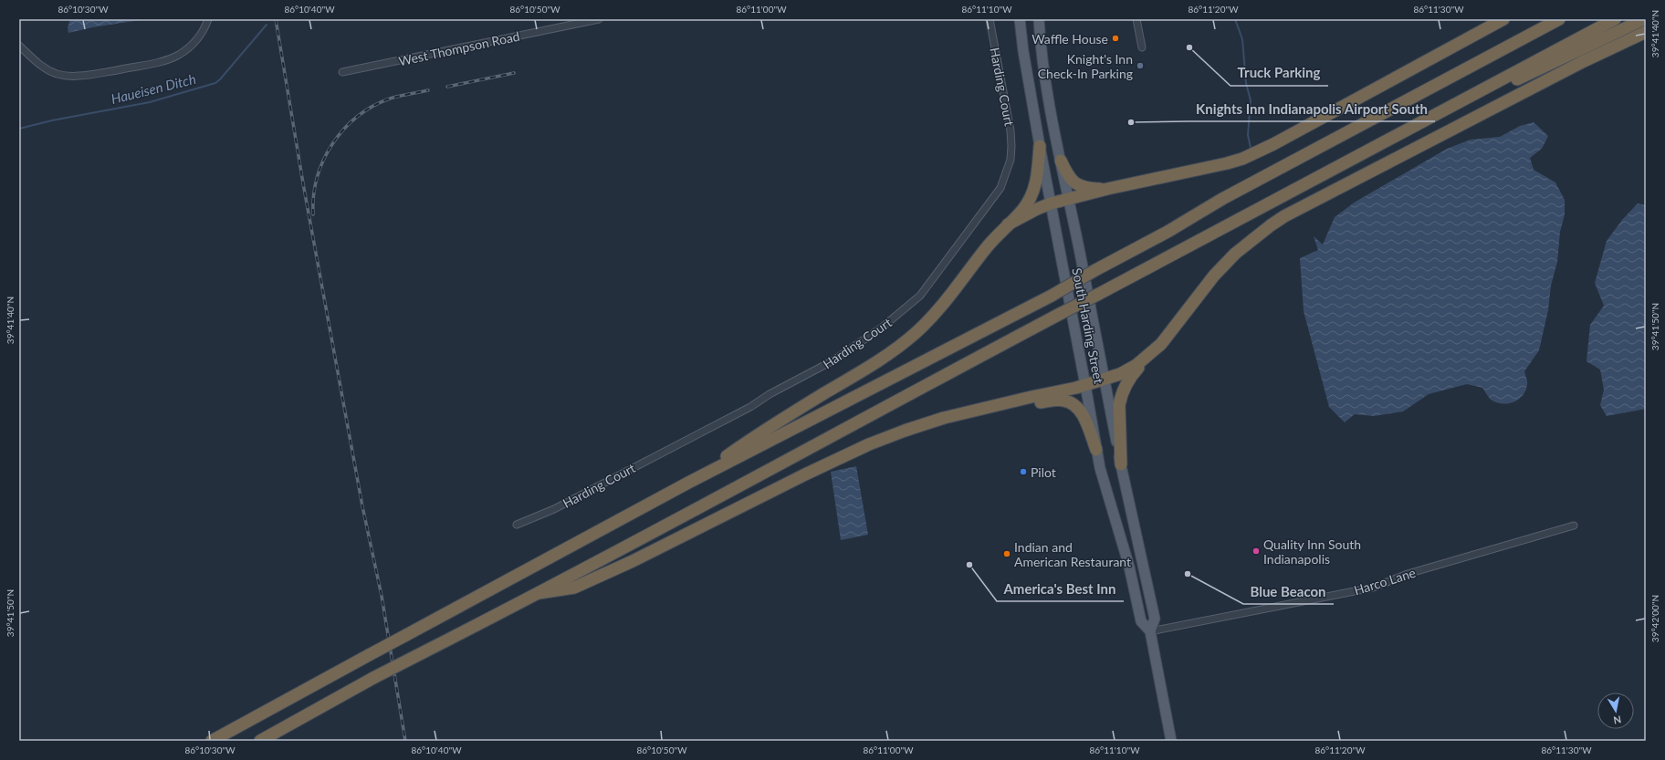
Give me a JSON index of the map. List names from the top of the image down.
{
  "streets": {
    "main road": ["South Harding Street"],
    "street": ["West Thompson Road", "Harding Court", "Harco Lane"]
  },
  "crossings": [
    ["South Harding Street", "Harco Lane"]
  ],
  "water": ["Haueisen Ditch"],
  "places": [
    "Waffle House",
    "Truck Parking",
    "Knight's Inn Check-In Parking",
    "Knights Inn Indianapolis Airport South",
    "Pilot",
    "Quality Inn South Indianapolis",
    "Indian and American Restaurant",
    "America's Best Inn",
    "Blue Beacon"
  ],
  "north": "bottom",
  "coordinates": [
    "86°10'30\"W",
    "86°10'40\"W",
    "86°10'50\"W",
    "86°11'00\"W",
    "86°11'10\"W",
    "86°11'20\"W",
    "86°11'30\"W",
    "39°41'40\"N",
    "39°41'50\"N",
    "39°42'00\"N"
  ]
}
